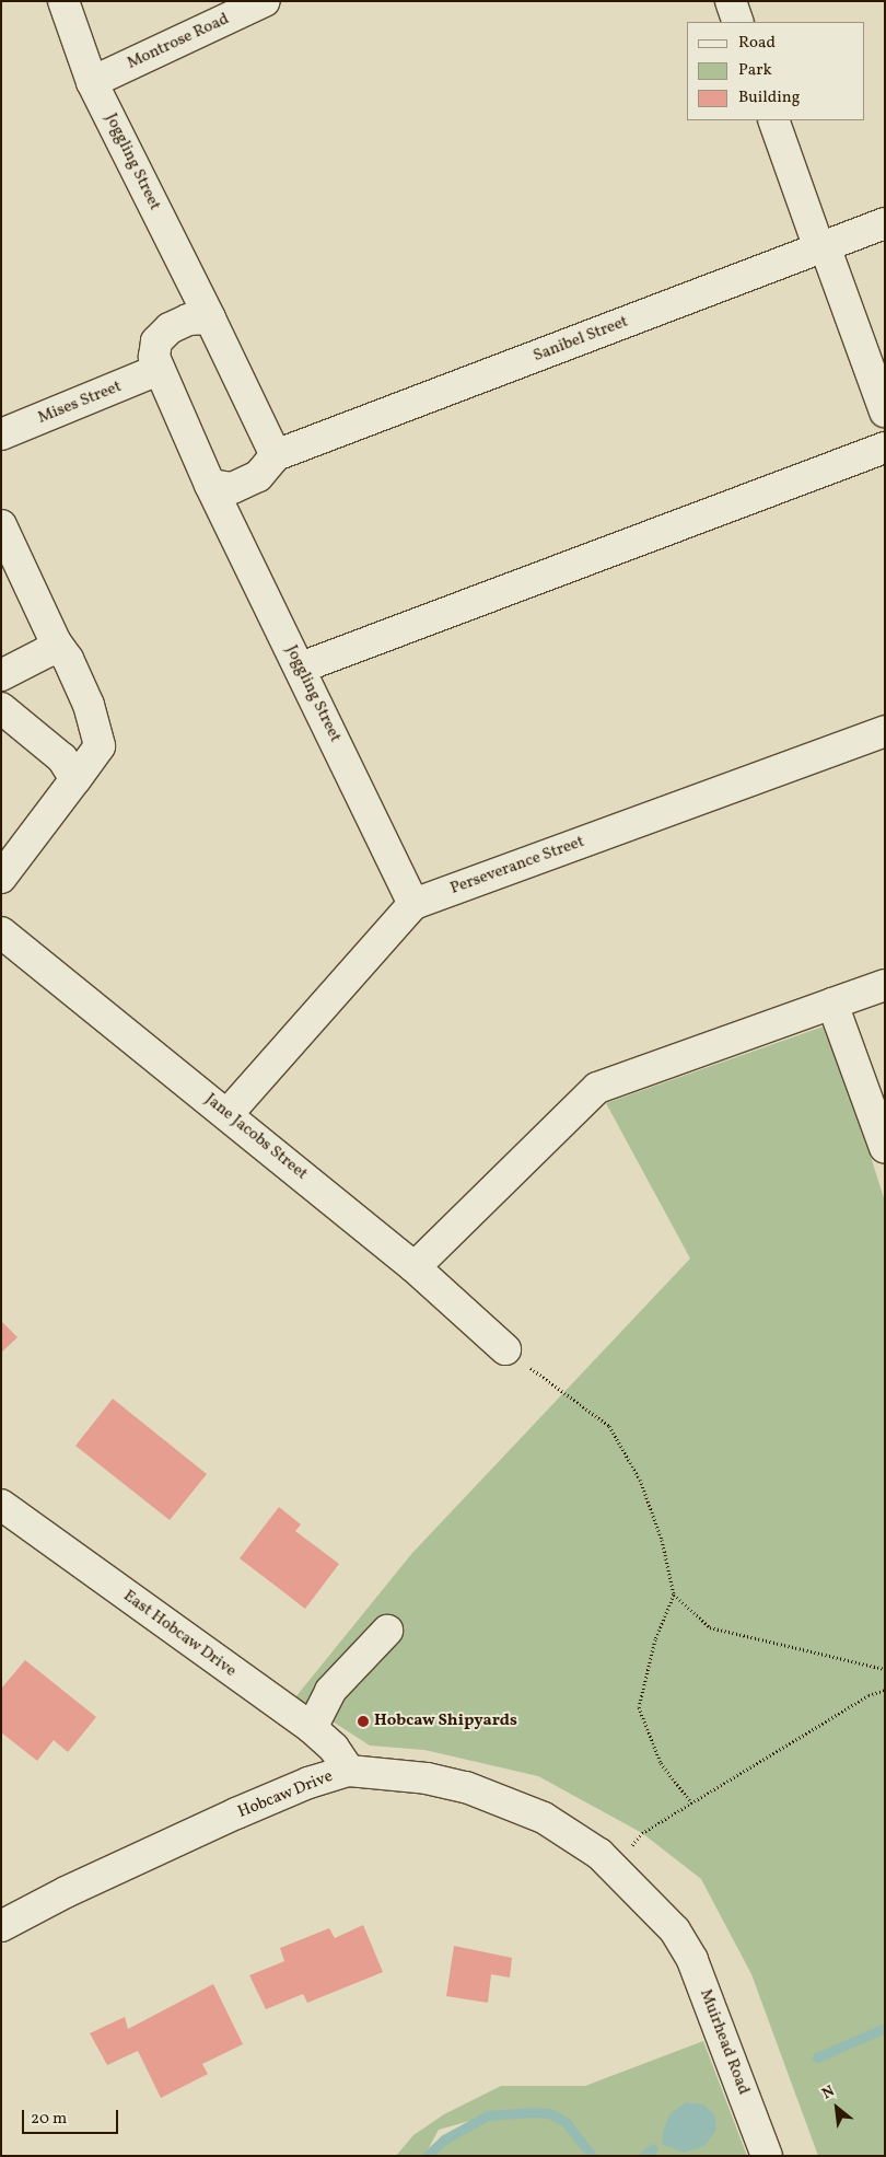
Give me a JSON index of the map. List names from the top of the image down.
{
  "streets": {
    "street": [
      "Montrose Road",
      "Joggling Street",
      "Sanibel Street",
      "Mises Street",
      "Perseverance Street",
      "Jane Jacobs Street",
      "East Hobcaw Drive",
      "Hobcaw Drive",
      "Muirhead Road"
    ]
  },
  "crossings": [
    ["Montrose Road", "Joggling Street"],
    ["Joggling Street", "Sanibel Street"],
    ["Joggling Street", "Mises Street"],
    ["Joggling Street", "Perseverance Street"],
    ["Perseverance Street", "Jane Jacobs Street"],
    ["East Hobcaw Drive", "Hobcaw Drive"],
    ["Hobcaw Drive", "Muirhead Road"]
  ],
  "places": ["Hobcaw Shipyards"],
  "legend": ["Road", "Park", "Building"],
  "scale_bar": "20 m",
  "north": "top left"
}
